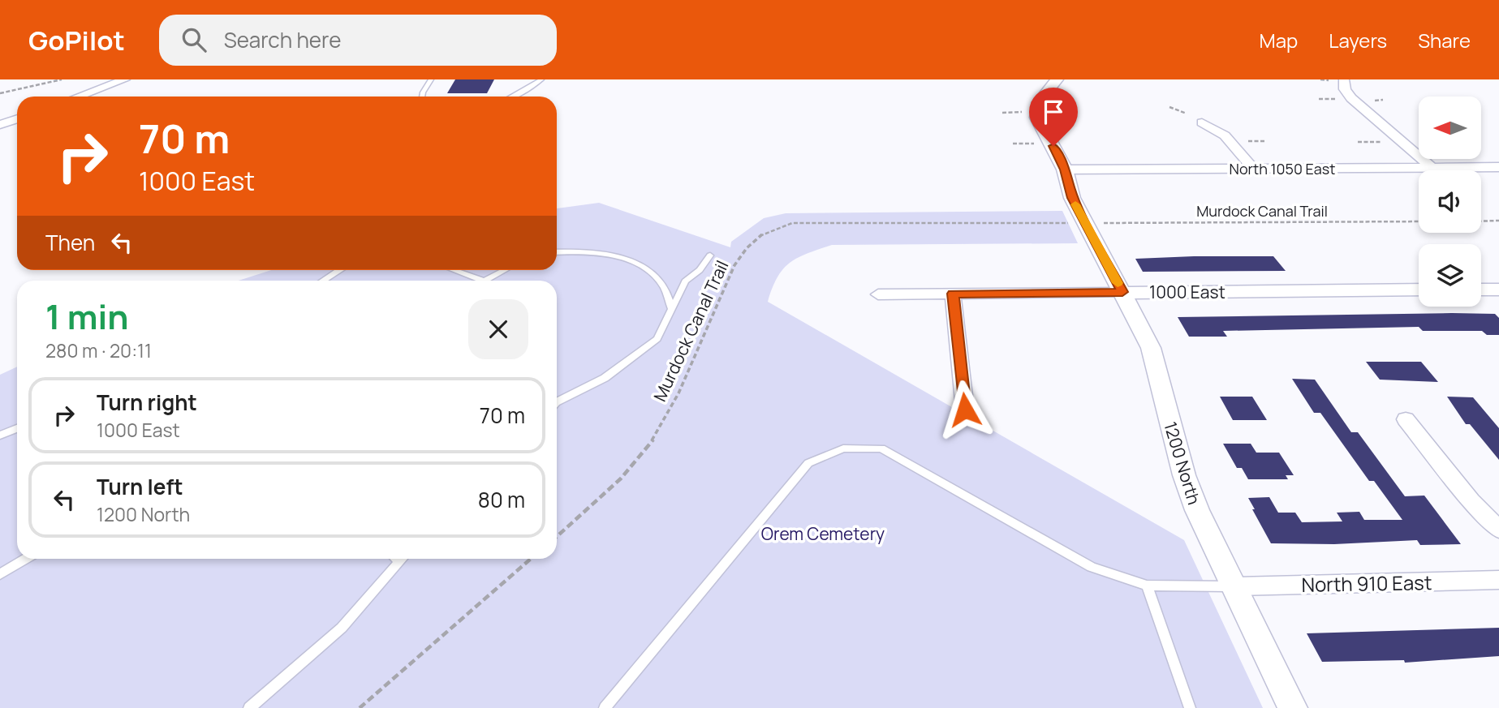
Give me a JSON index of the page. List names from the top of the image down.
{
  "streets": {
    "street": [
      "North 1050 East",
      "1000 East",
      "1200 North",
      "North 910 East"
    ],
    "path": ["Murdock Canal Trail"]
  },
  "crossings": [
    ["North 1050 East", "1200 North"],
    ["Murdock Canal Trail", "1200 North"],
    ["1000 East", "1200 North"],
    ["1200 North", "North 910 East"]
  ],
  "parks": ["Orem Cemetery"],
  "north": "left",
  "page": {
    "header": "GoPilot",
    "search": "Search here",
    "nav": ["Map", "Layers", "Share"],
    "turn": ["70 m", "1000 East"],
    "then": "Then",
    "heading": ["1 min", "280 m · 20:11"],
    "list": [
      {
        "name": "Turn right",
        "note": "1000 East",
        "value": "70 m"
      },
      {
        "name": "Turn left",
        "note": "1200 North",
        "value": "80 m"
      }
    ]
  }
}
